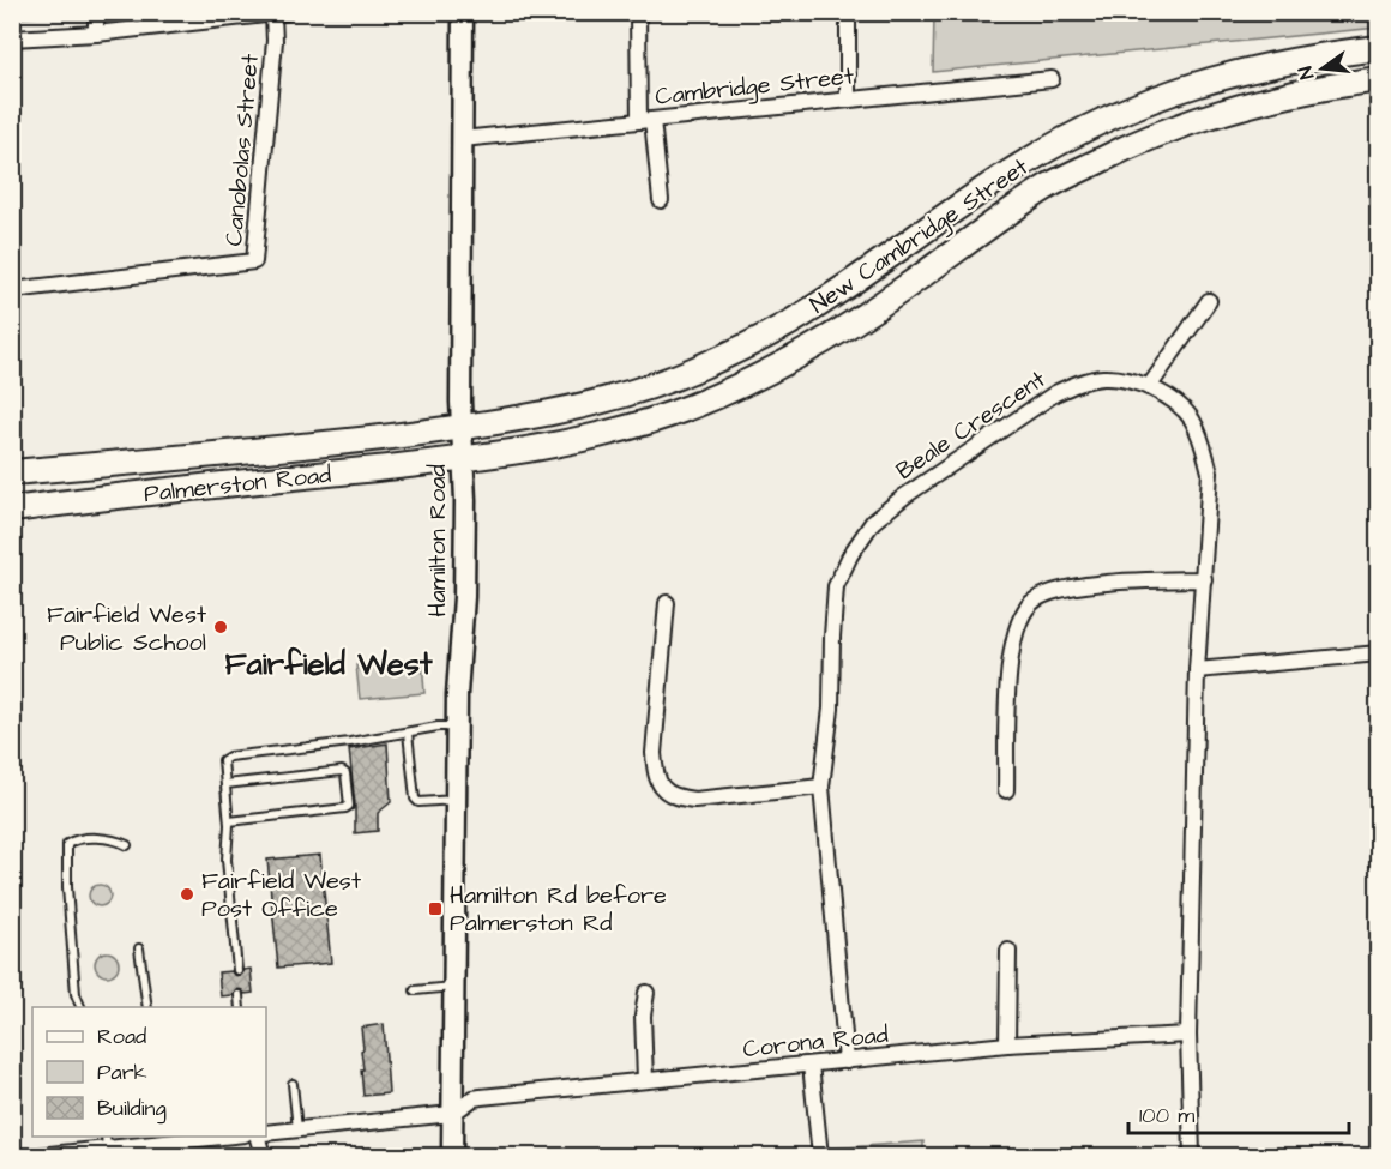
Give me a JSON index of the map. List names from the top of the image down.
{
  "streets": {
    "highway": ["New Cambridge Street", "Palmerston Road"],
    "main road": ["Hamilton Road"],
    "street": [
      "Cambridge Street",
      "Canobolas Street",
      "Beale Crescent",
      "Corona Road"
    ]
  },
  "crossings": [
    ["Cambridge Street", "Hamilton Road"],
    ["New Cambridge Street", "Palmerston Road"],
    ["New Cambridge Street", "Hamilton Road"],
    ["Beale Crescent", "Corona Road"],
    ["Palmerston Road", "Hamilton Road"],
    ["Hamilton Road", "Corona Road"]
  ],
  "districts": ["Fairfield West"],
  "places": {
    "other": ["Fairfield West Public School", "Fairfield West Post Office"],
    "transit": ["Hamilton Rd before Palmerston Rd"]
  },
  "legend": ["Road", "Park", "Building"],
  "scale_bar": "100 m",
  "north": "left"
}
